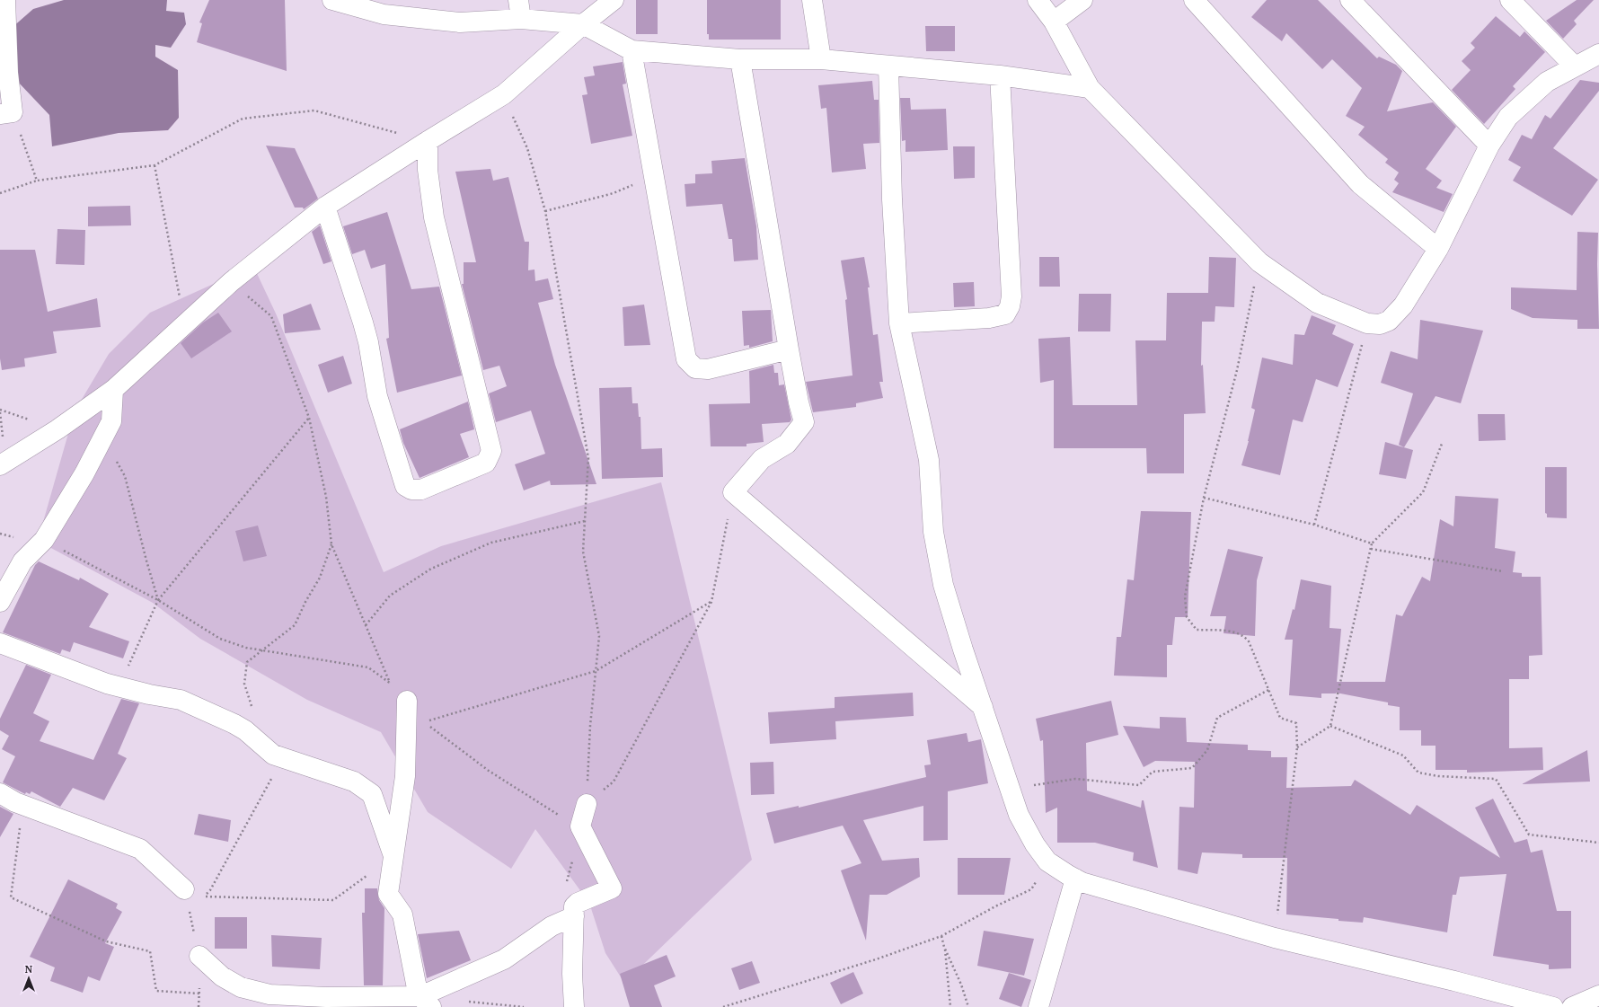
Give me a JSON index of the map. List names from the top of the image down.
{
  "north": "top"
}
